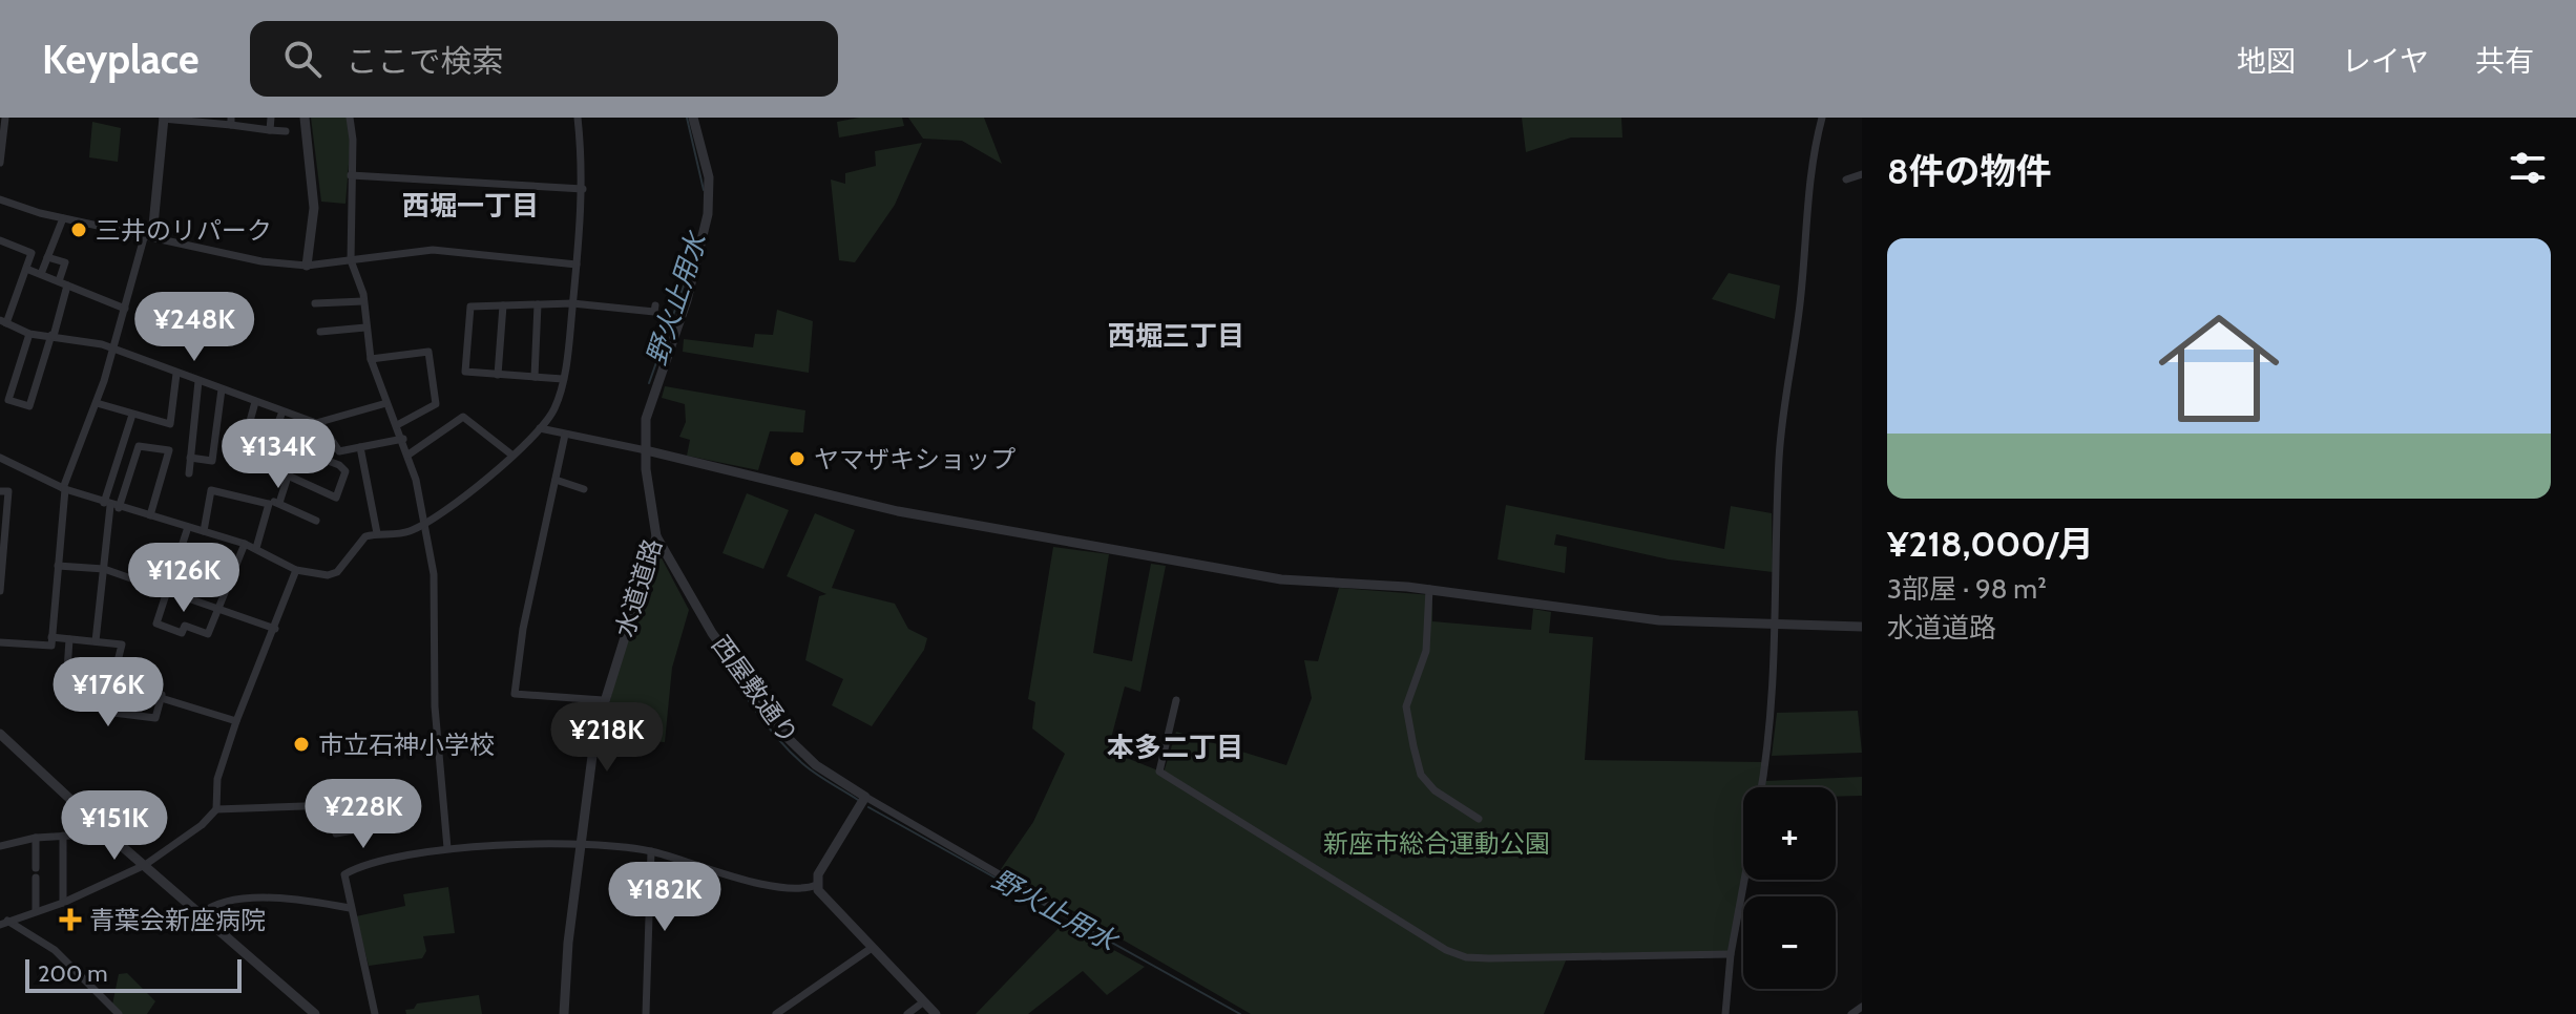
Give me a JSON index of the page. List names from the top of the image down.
{
  "streets": {
    "street": ["水道道路", "西屋敷通り"]
  },
  "crossings": [
    ["水道道路", "西屋敷通り"]
  ],
  "districts": ["西堀一丁目", "西堀三丁目", "本多二丁目"],
  "water": ["野火止用水"],
  "parks": ["新座市総合運動公園"],
  "places": {
    "other": ["三井のリパーク", "ヤマザキショップ", "市立石神小学校"],
    "health": ["青葉会新座病院"]
  },
  "scale_bar": "200 m",
  "page": {
    "header": "Keyplace",
    "search": "ここで検索",
    "nav": ["地図", "レイヤ", "共有"],
    "heading": "8件の物件",
    "list": [
      {
        "name": "¥218,000/月",
        "note": "3部屋 · 98 m² · 水道道路"
      }
    ],
    "price": [
      "¥248K",
      "¥134K",
      "¥126K",
      "¥176K",
      "¥218K",
      "¥228K",
      "¥151K",
      "¥182K"
    ],
    "map_buttons": ["+", "−"],
    "scale": "200 m"
  }
}
